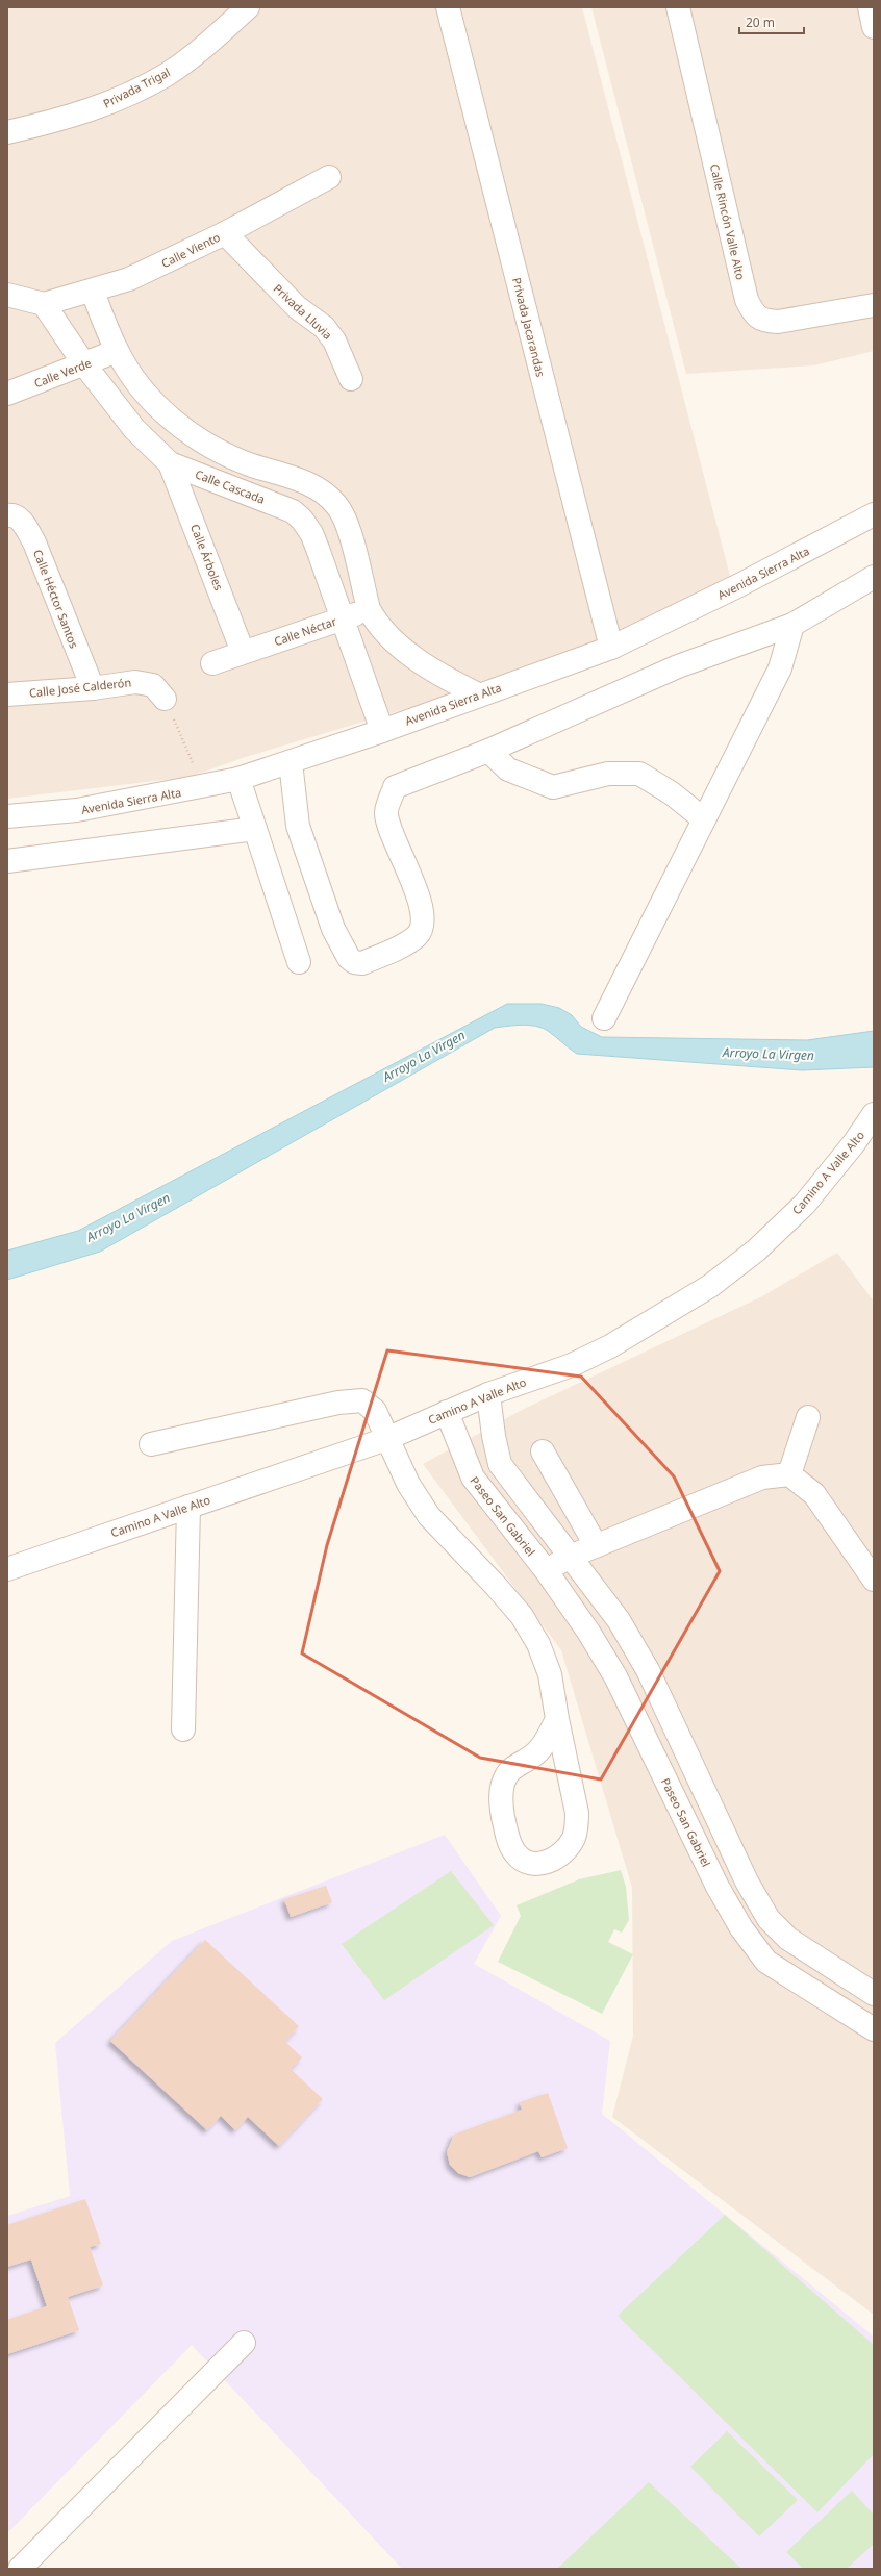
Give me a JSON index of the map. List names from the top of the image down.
{
  "streets": {
    "street": [
      "Privada Trigal",
      "Calle Rincón Valle Alto",
      "Calle Viento",
      "Privada Lluvia",
      "Privada Jacarandas",
      "Calle Verde",
      "Calle Cascada",
      "Calle Árboles",
      "Avenida Sierra Alta",
      "Calle Héctor Santos",
      "Calle Néctar",
      "Calle José Calderón",
      "Camino A Valle Alto",
      "Paseo San Gabriel"
    ]
  },
  "crossings": [
    ["Calle Viento", "Privada Lluvia"],
    ["Calle Viento", "Calle Cascada"],
    ["Privada Jacarandas", "Avenida Sierra Alta"],
    ["Calle Verde", "Calle Cascada"],
    ["Calle Cascada", "Calle Árboles"],
    ["Calle Cascada", "Avenida Sierra Alta"],
    ["Calle Cascada", "Calle Néctar"],
    ["Calle Árboles", "Calle Néctar"],
    ["Calle Héctor Santos", "Calle José Calderón"],
    ["Camino A Valle Alto", "Paseo San Gabriel"]
  ],
  "water": ["Arroyo La Virgen"],
  "scale_bar": "20 m"
}
